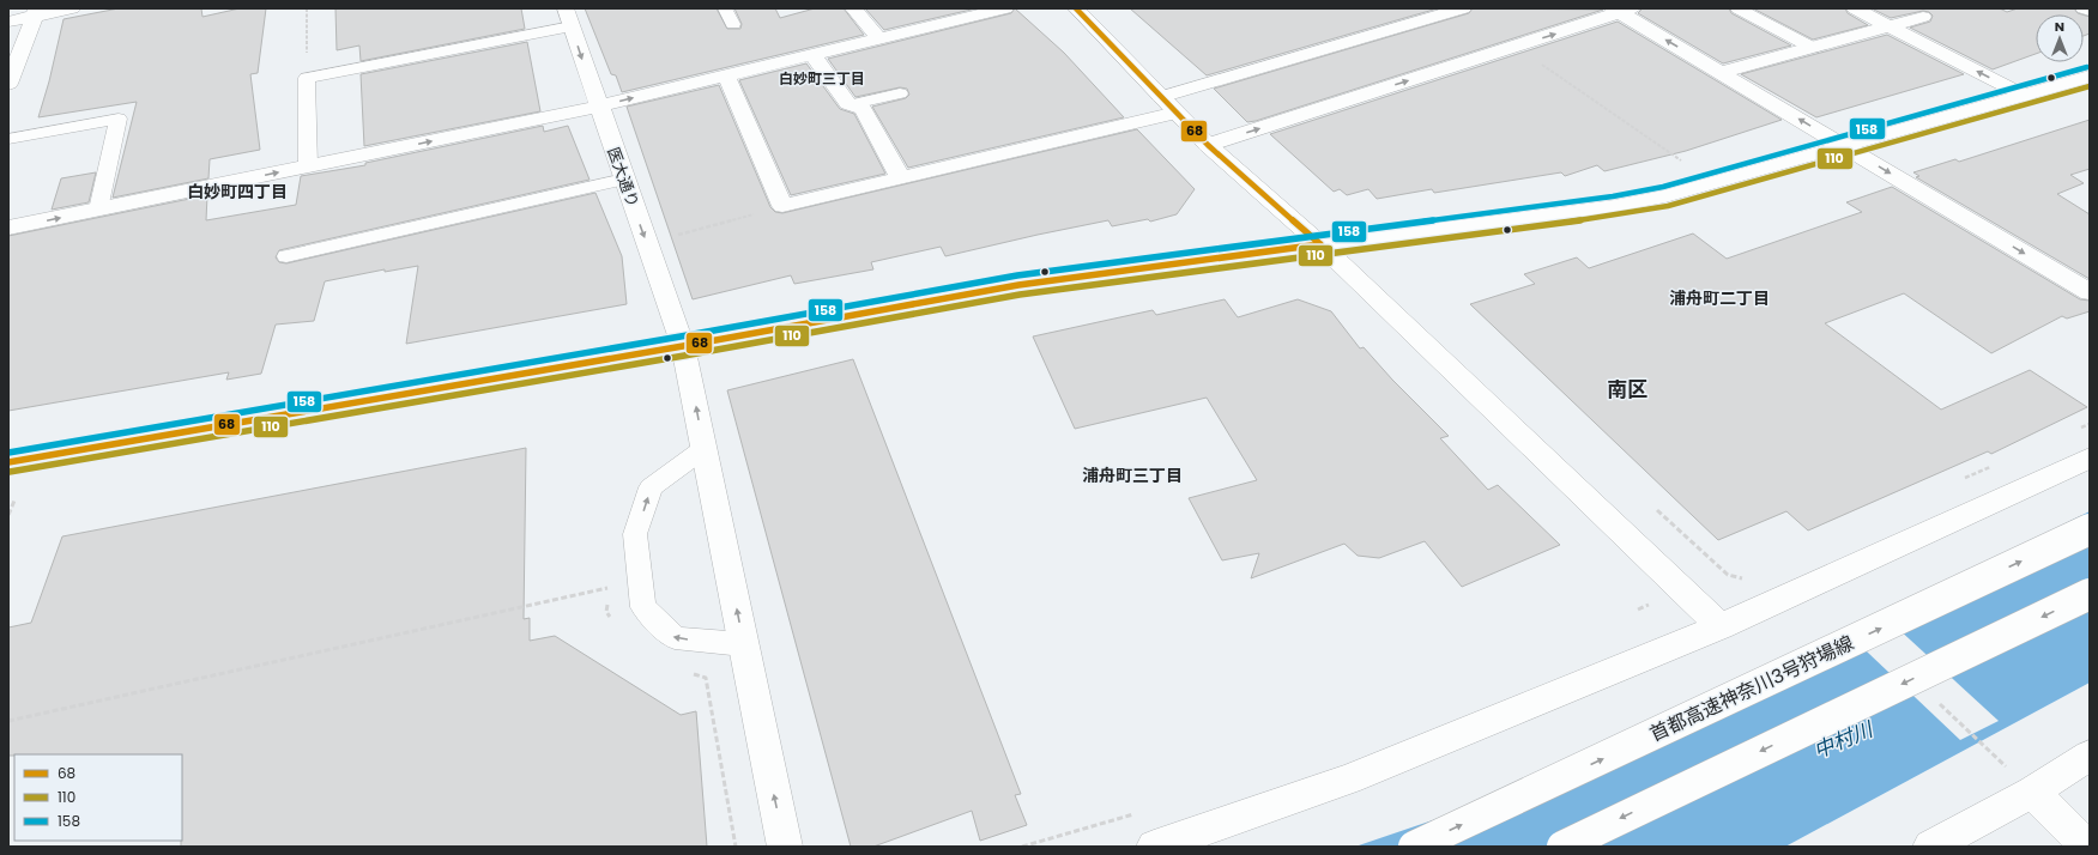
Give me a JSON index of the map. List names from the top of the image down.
{
  "streets": {
    "main road": ["医大通り", "首都高速神奈川3号狩場線"]
  },
  "districts": [
    "白妙町三丁目",
    "白妙町四丁目",
    "浦舟町二丁目",
    "南区",
    "浦舟町三丁目"
  ],
  "water": ["中村川"],
  "lines": ["transit line 68", "transit line 158", "transit line 110"],
  "legend": ["68", "110", "158"],
  "north": "top"
}
